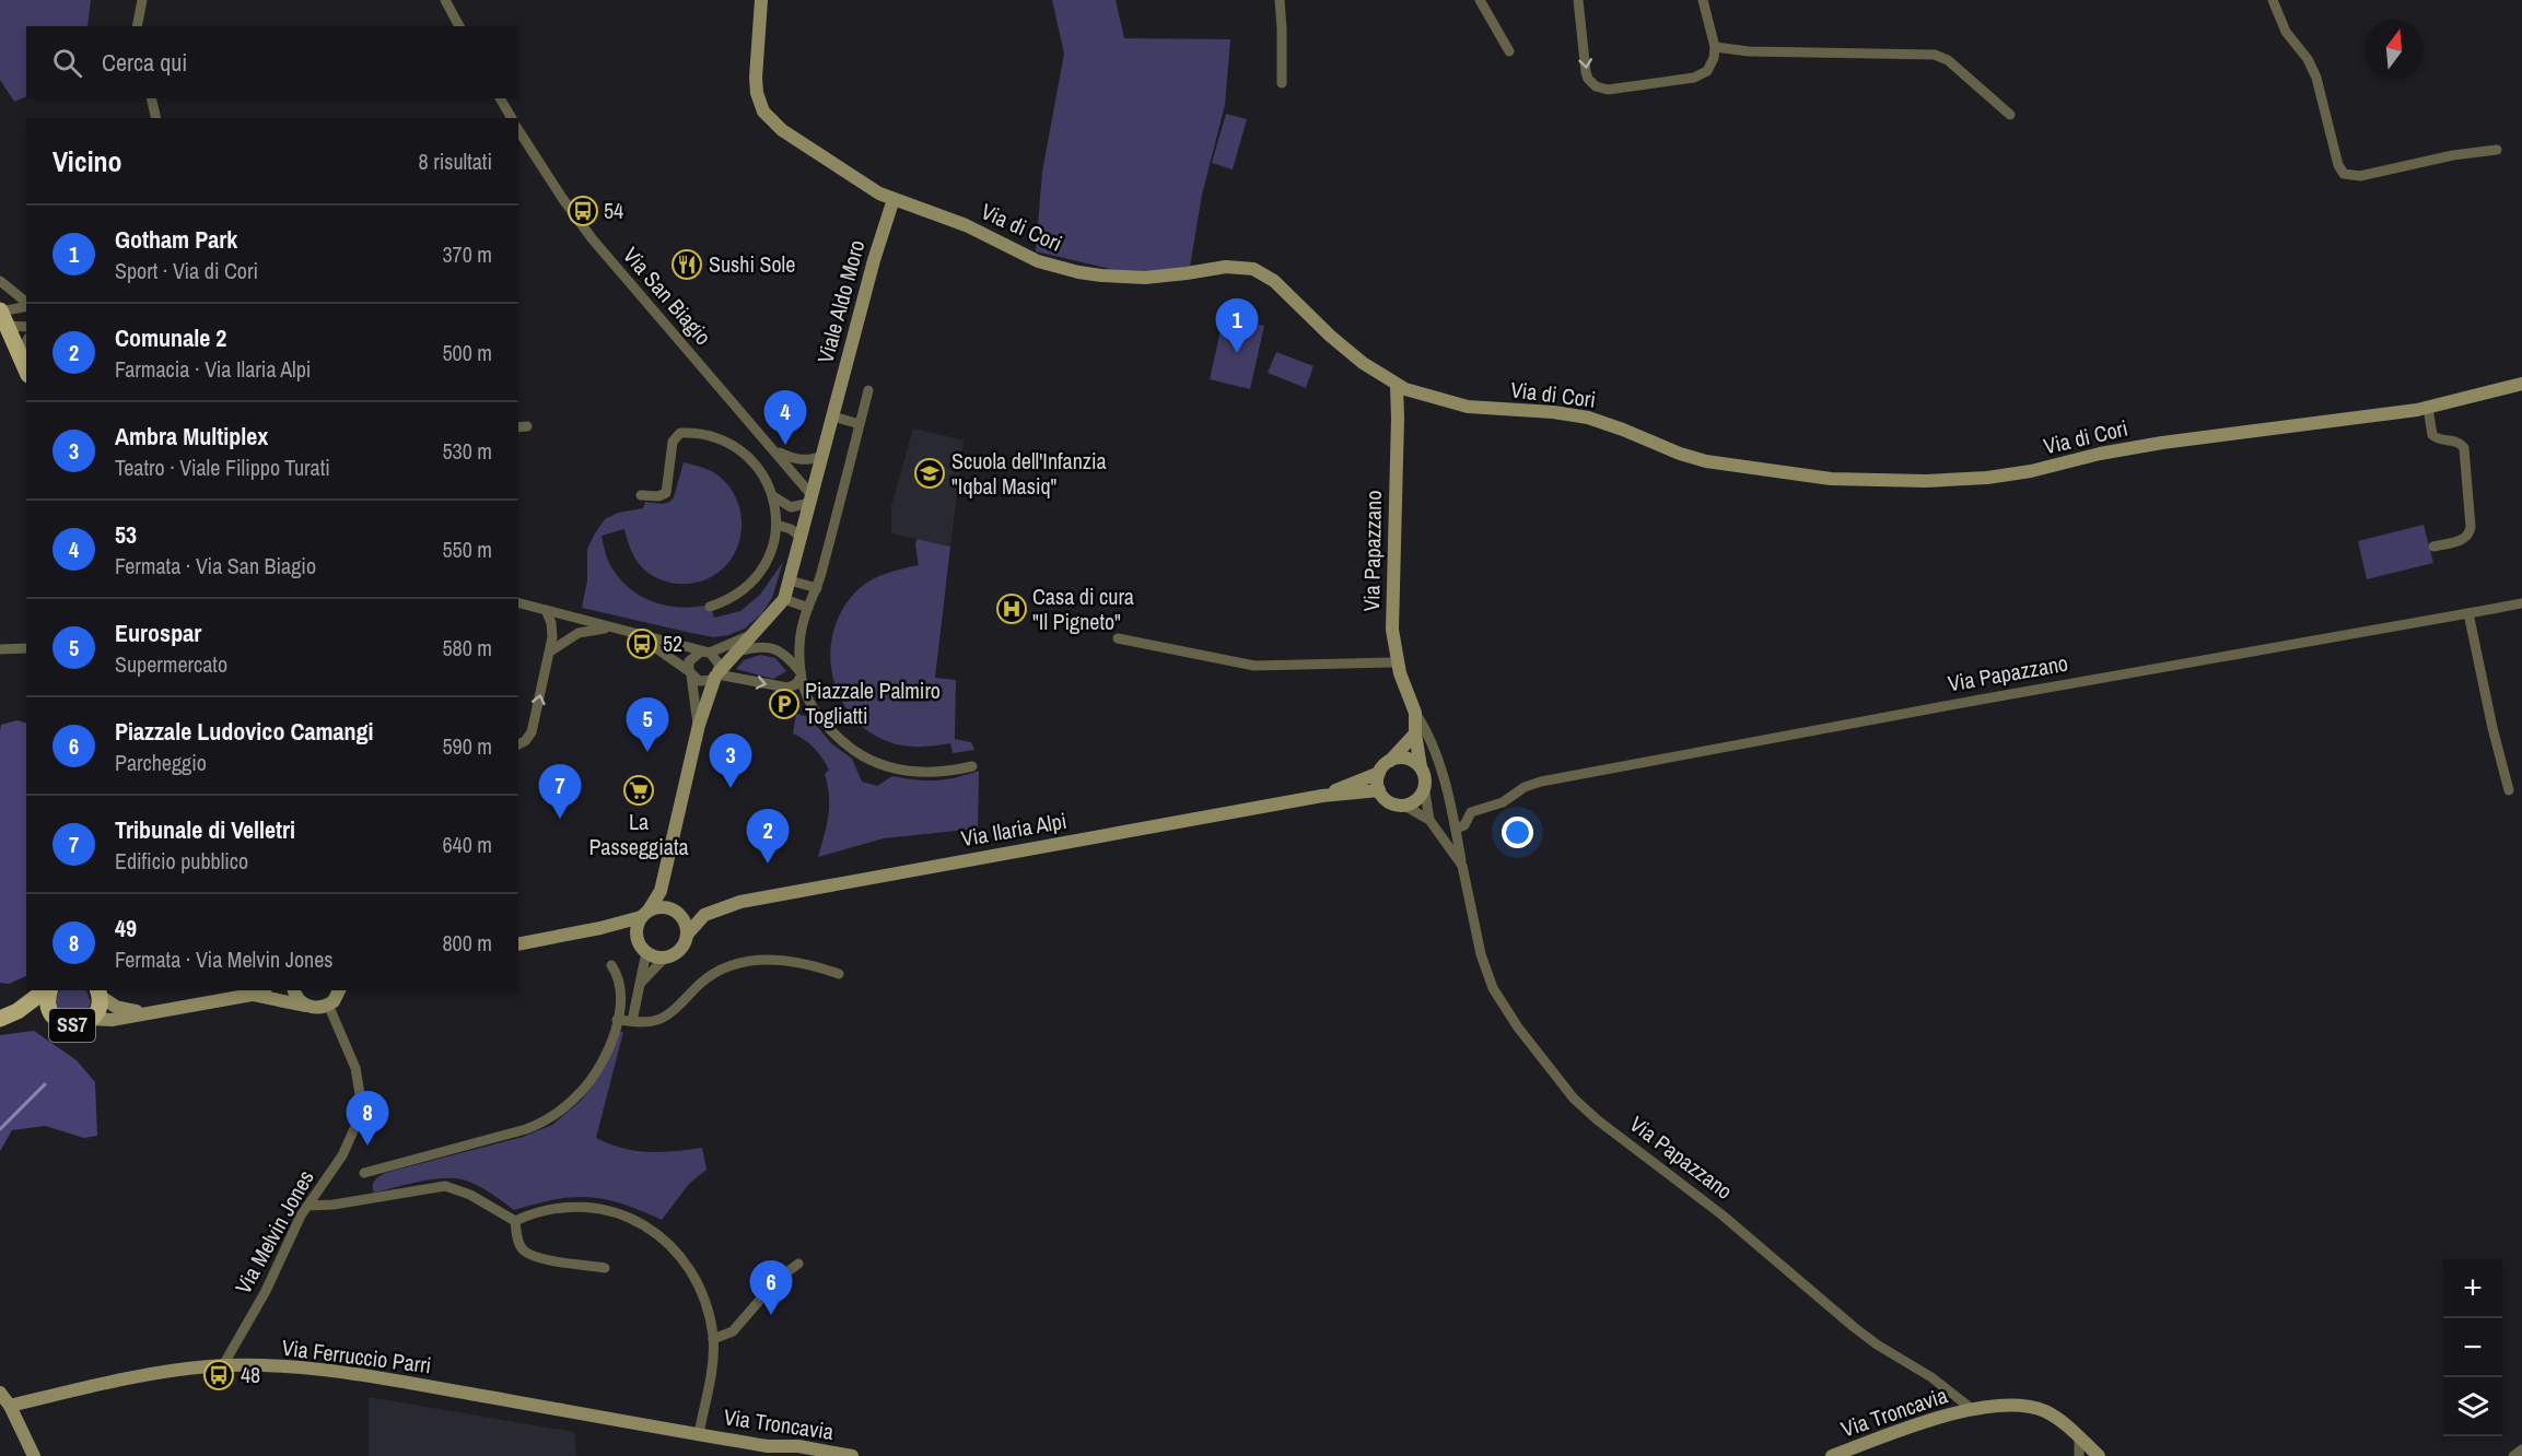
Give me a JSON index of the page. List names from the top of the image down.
{
  "streets": {
    "main road": ["SS7"],
    "street": [
      "Via di Cori",
      "Via San Biagio",
      "Viale Aldo Moro",
      "Via Papazzano",
      "Via Ilaria Alpi",
      "Via Melvin Jones",
      "Via Ferruccio Parri",
      "Via Troncavia"
    ]
  },
  "crossings": [
    ["Via di Cori", "Viale Aldo Moro"],
    ["Via di Cori", "Via Papazzano"],
    ["Via San Biagio", "Viale Aldo Moro"],
    ["Via Papazzano", "Via Ilaria Alpi"],
    ["Via Papazzano", "Via Troncavia"],
    ["Via Melvin Jones", "Via Ferruccio Parri"],
    ["Via Ferruccio Parri", "Via Troncavia"]
  ],
  "places": {
    "bus stop": ["54", "52", "48"],
    "restaurant": ["Sushi Sole"],
    "school or university": ["Scuola dell'Infanzia \"Iqbal Masiq\""],
    "hospital": ["Casa di cura \"Il Pigneto\""],
    "parking": ["Piazzale Palmiro Togliatti"],
    "supermarket": ["La Passeggiata"]
  },
  "north": "top",
  "page": {
    "search": "Cerca qui",
    "heading": ["Vicino", "8 risultati"],
    "list": [
      {
        "mark": "1",
        "name": "Gotham Park",
        "note": "Sport · Via di Cori",
        "value": "370 m"
      },
      {
        "mark": "2",
        "name": "Comunale 2",
        "note": "Farmacia · Via Ilaria Alpi",
        "value": "500 m"
      },
      {
        "mark": "3",
        "name": "Ambra Multiplex",
        "note": "Teatro · Viale Filippo Turati",
        "value": "530 m"
      },
      {
        "mark": "4",
        "name": "53",
        "note": "Fermata · Via San Biagio",
        "value": "550 m"
      },
      {
        "mark": "5",
        "name": "Eurospar",
        "note": "Supermercato",
        "value": "580 m"
      },
      {
        "mark": "6",
        "name": "Piazzale Ludovico Camangi",
        "note": "Parcheggio",
        "value": "590 m"
      },
      {
        "mark": "7",
        "name": "Tribunale di Velletri",
        "note": "Edificio pubblico",
        "value": "640 m"
      },
      {
        "mark": "8",
        "name": "49",
        "note": "Fermata · Via Melvin Jones",
        "value": "800 m"
      }
    ],
    "pins": [
      "1",
      "4",
      "5",
      "3",
      "7",
      "2",
      "8",
      "6"
    ],
    "map_buttons": ["+", "−"]
  }
}
